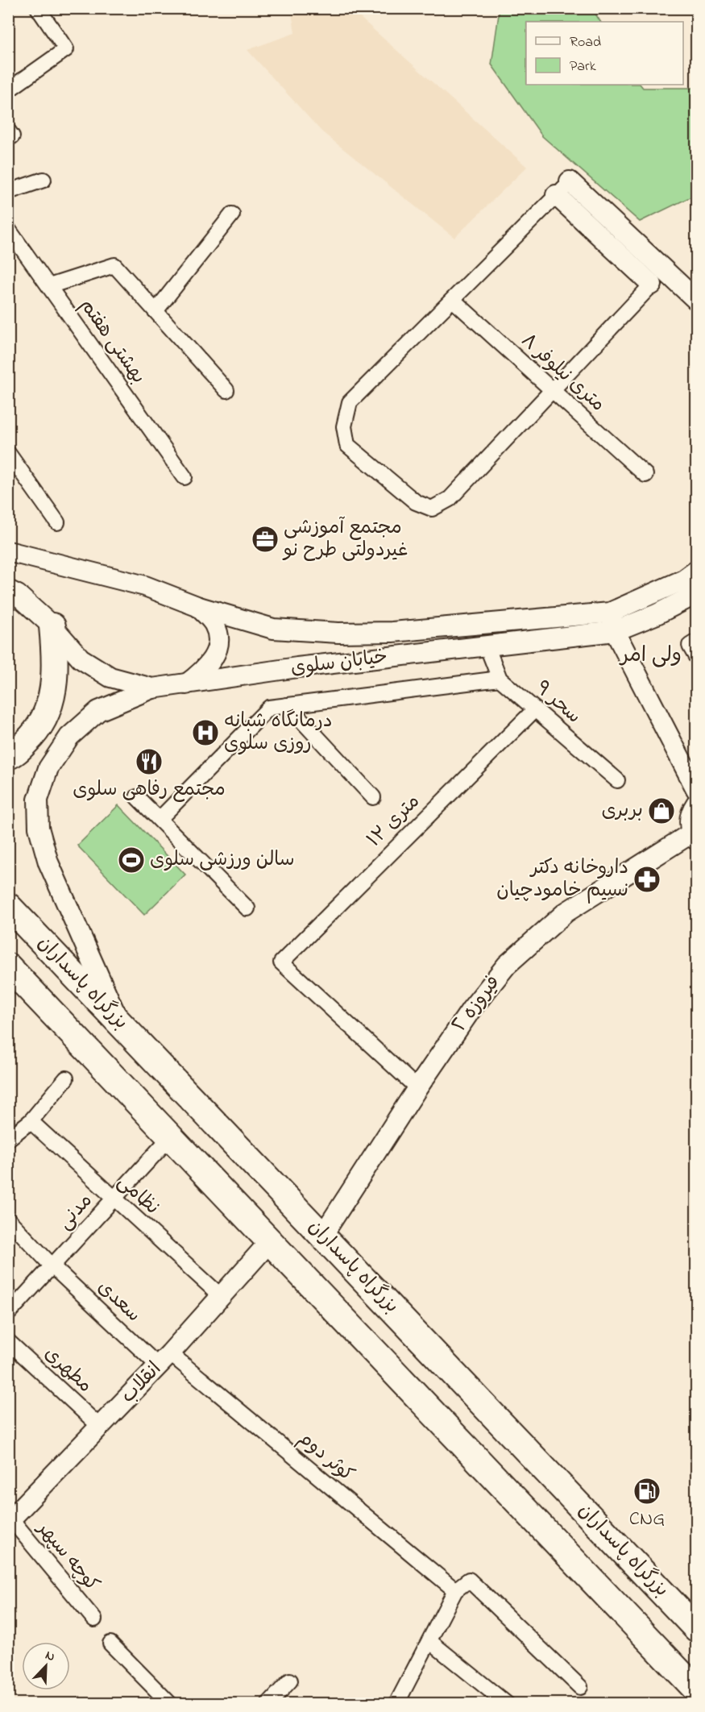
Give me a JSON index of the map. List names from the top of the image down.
{
  "streets": {
    "highway": ["بزرگراه پاسداران"],
    "main road": ["خیابان سلوی", "فیروزه ٢", "انقلاب"],
    "street": [
      "بهشتی هفتم",
      "۸ متری نیلوفر",
      "سحر ۹",
      "۱۲ متری",
      "نظامی",
      "مدنی",
      "سعدی",
      "مطهری",
      "کوثر دوم",
      "کوچه سپهر"
    ]
  },
  "crossings": [
    ["خیابان سلوی", "سحر ۹"],
    ["سحر ۹", "۱۲ متری"],
    ["۱۲ متری", "فیروزه ٢"],
    ["بزرگراه پاسداران", "فیروزه ٢"],
    ["نظامی", "مدنی"],
    ["نظامی", "انقلاب"],
    ["مدنی", "سعدی"],
    ["سعدی", "انقلاب"],
    ["سعدی", "کوثر دوم"],
    ["مطهری", "انقلاب"],
    ["انقلاب", "کوثر دوم"],
    ["انقلاب", "کوچه سپهر"]
  ],
  "districts": ["ولی امر"],
  "places": {
    "office": ["مجتمع آموزشی غیردولتی طرح نو"],
    "hospital": ["درمانگاه شبانه روزی سلوی"],
    "restaurant": ["مجتمع رفاهی سلوی"],
    "shop": ["بربری"],
    "sports": ["سالن ورزشی سلوی"],
    "pharmacy": ["داروخانه دکتر نسیم خامودچیان"],
    "fuel station": ["CNG"]
  },
  "legend": ["Road", "Park"],
  "north": "top right"
}
